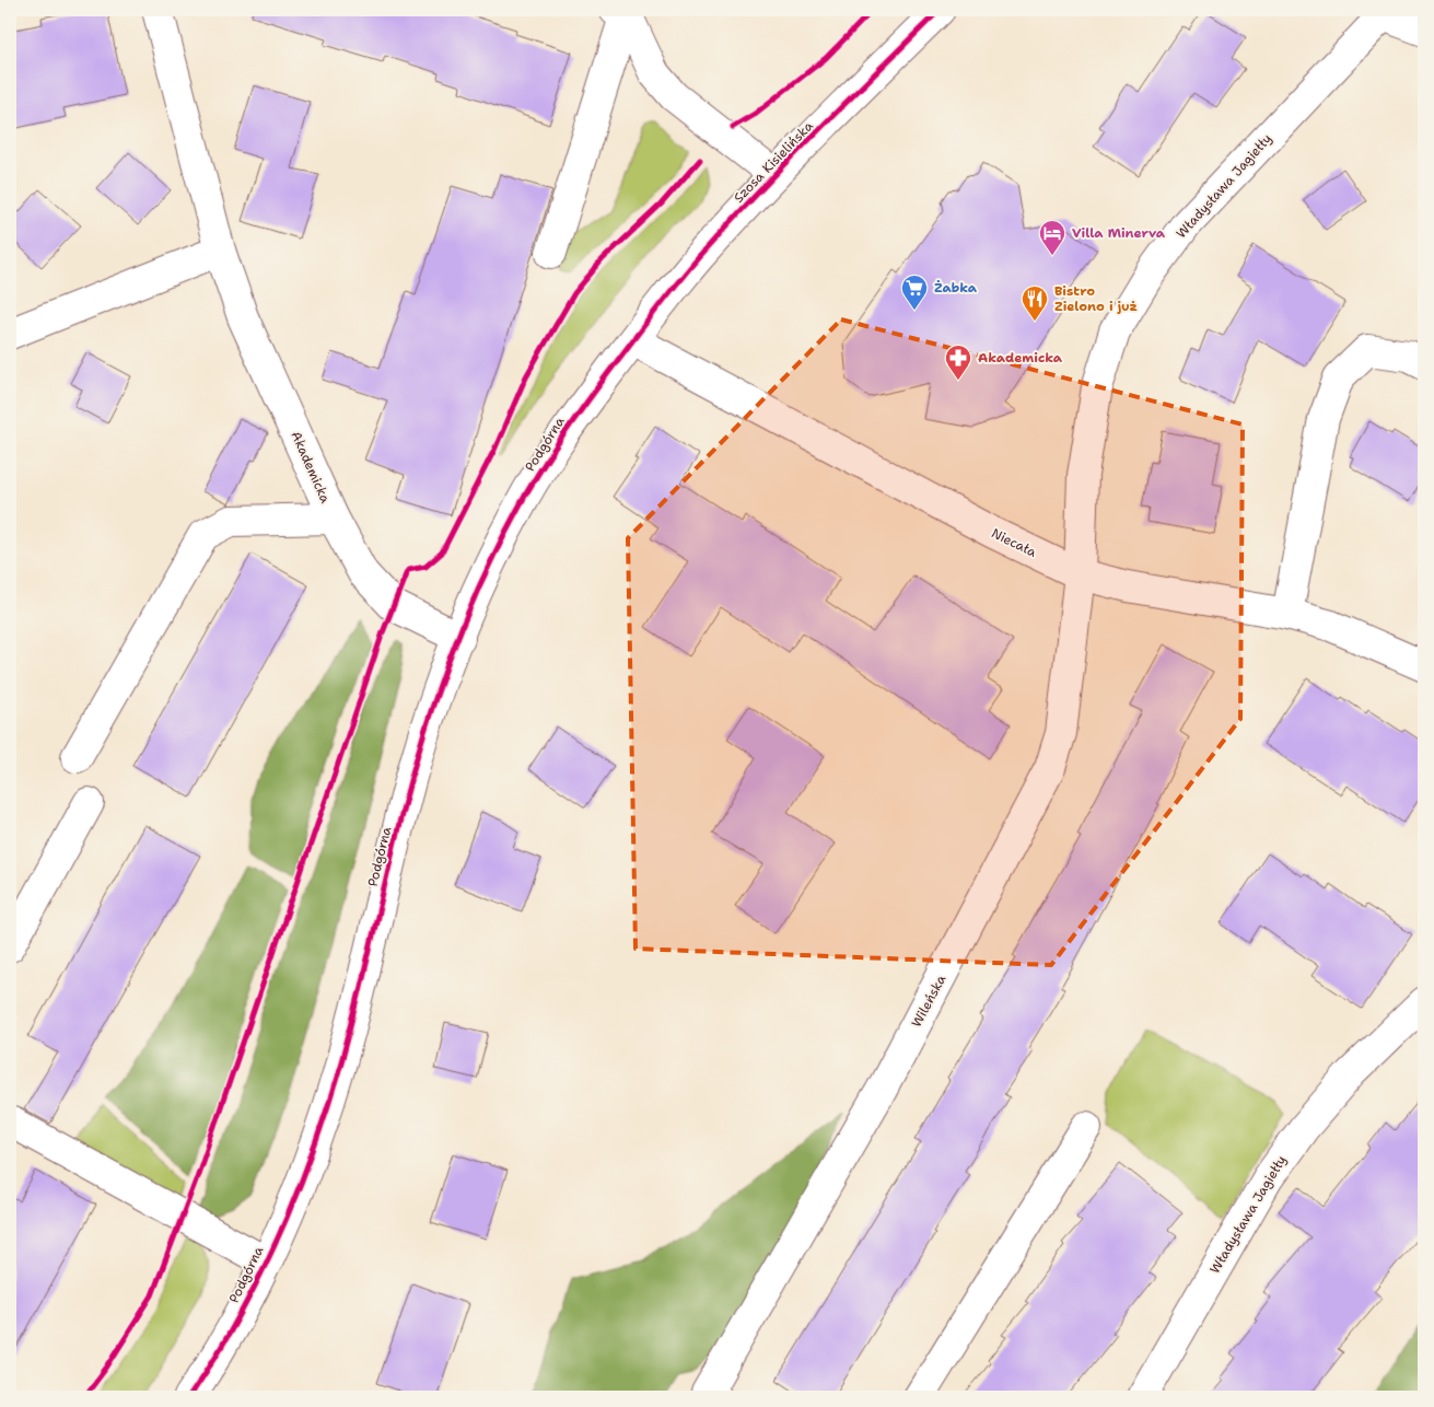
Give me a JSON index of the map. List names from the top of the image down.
{
  "streets": {
    "street": [
      "Szosa Kisielińska",
      "Władysława Jagiełły",
      "Podgórna",
      "Akademicka",
      "Niecała",
      "Wileńska"
    ]
  },
  "crossings": [
    ["Szosa Kisielińska", "Podgórna"],
    ["Szosa Kisielińska", "Niecała"],
    ["Władysława Jagiełły", "Niecała"],
    ["Władysława Jagiełły", "Wileńska"],
    ["Podgórna", "Akademicka"],
    ["Podgórna", "Niecała"],
    ["Niecała", "Wileńska"]
  ],
  "places": {
    "hotel": ["Villa Minerva"],
    "supermarket": ["Żabka"],
    "restaurant": ["Bistro Zielono i już"],
    "pharmacy": ["Akademicka"]
  }
}
